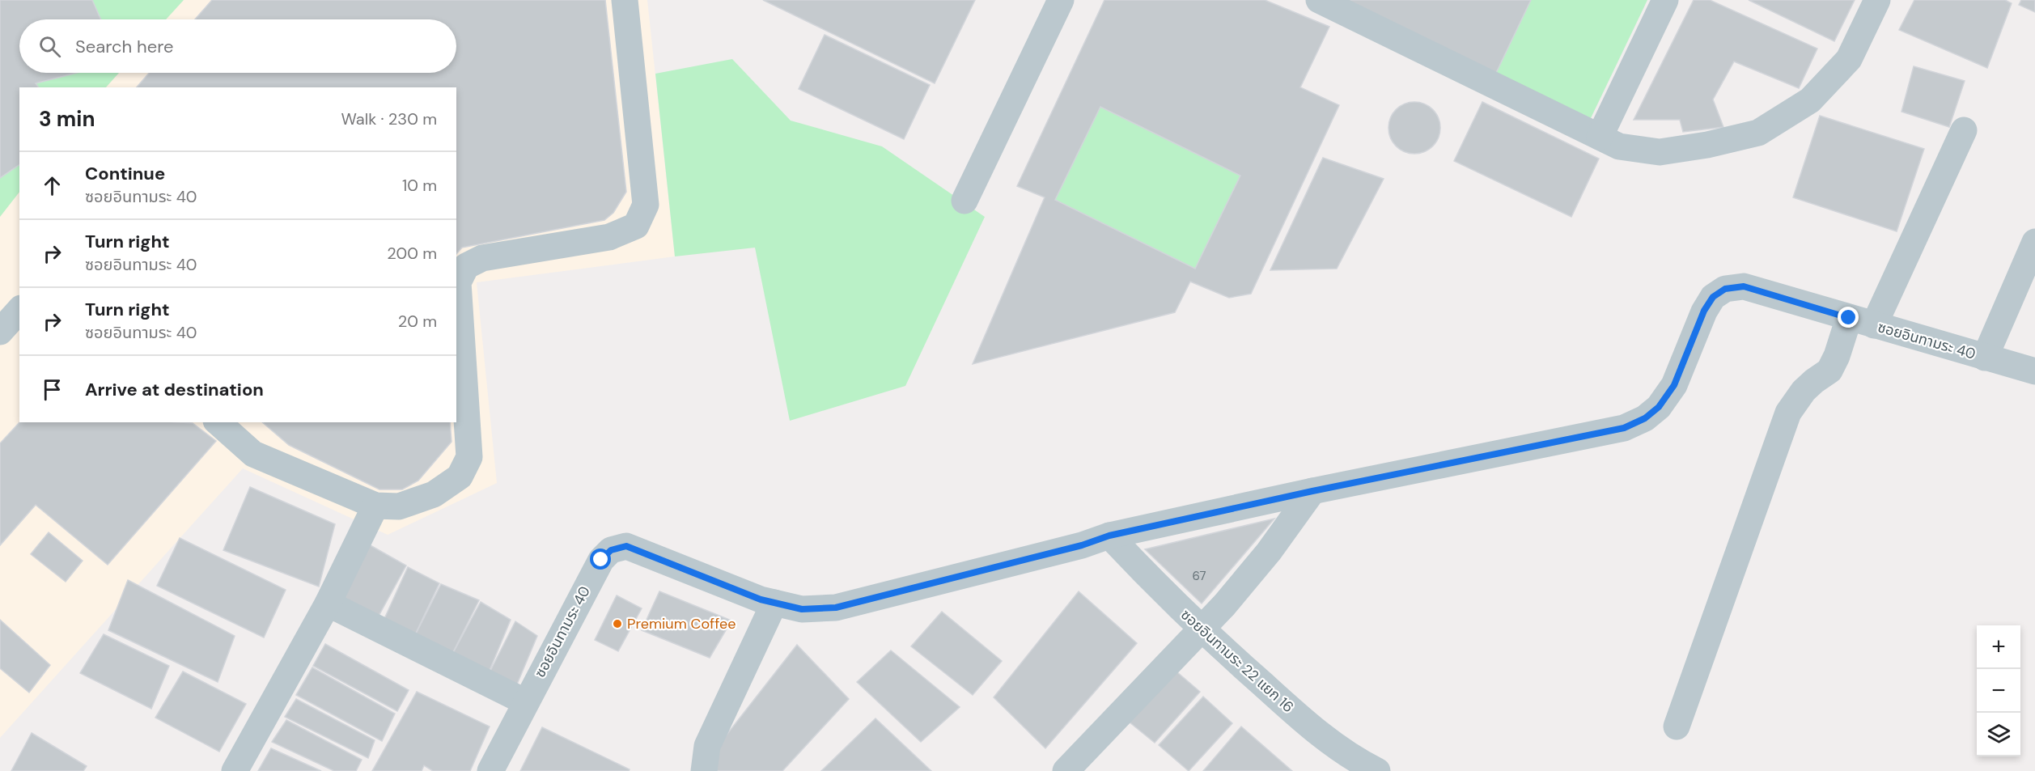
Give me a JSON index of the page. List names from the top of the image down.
{
  "streets": {
    "street": ["ซอยอินทามระ 40", "ซอยอินทามระ 22 แยก 16"]
  },
  "crossings": [
    ["ซอยอินทามระ 40", "ซอยอินทามระ 22 แยก 16"]
  ],
  "places": ["Premium Coffee"],
  "house_numbers": ["67"],
  "page": {
    "search": "Search here",
    "heading": ["3 min", "Walk · 230 m"],
    "list": [
      ["Continue", "ซอยอินทามระ 40", "10 m"],
      ["Turn right", "ซอยอินทามระ 40", "200 m"],
      ["Turn right", "ซอยอินทามระ 40", "20 m"],
      "Arrive at destination"
    ],
    "map_buttons": ["+", "−"]
  }
}
